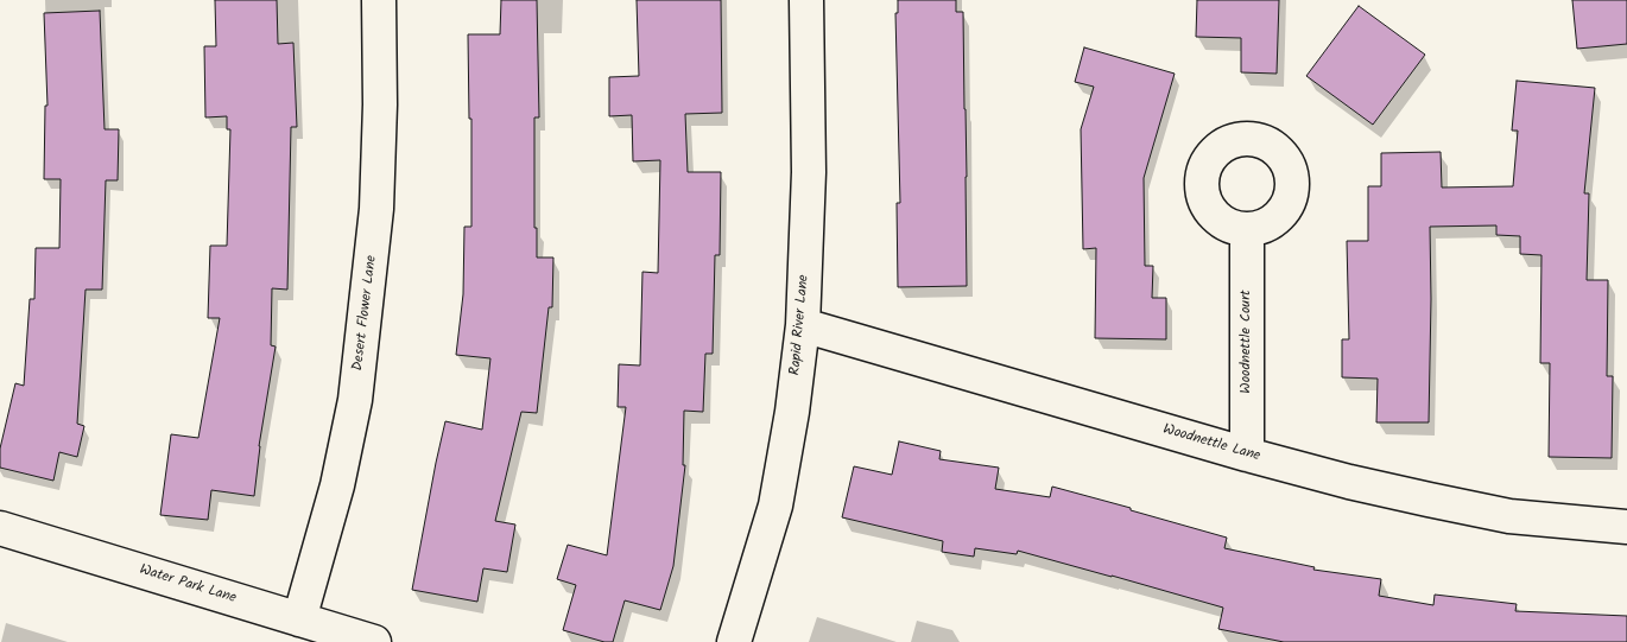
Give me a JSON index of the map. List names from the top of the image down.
{
  "streets": {
    "street": [
      "Desert Flower Lane",
      "Rapid River Lane",
      "Woodnettle Court",
      "Woodnettle Lane",
      "Water Park Lane"
    ]
  },
  "crossings": [
    ["Desert Flower Lane", "Water Park Lane"],
    ["Rapid River Lane", "Woodnettle Lane"],
    ["Woodnettle Court", "Woodnettle Lane"]
  ]
}
